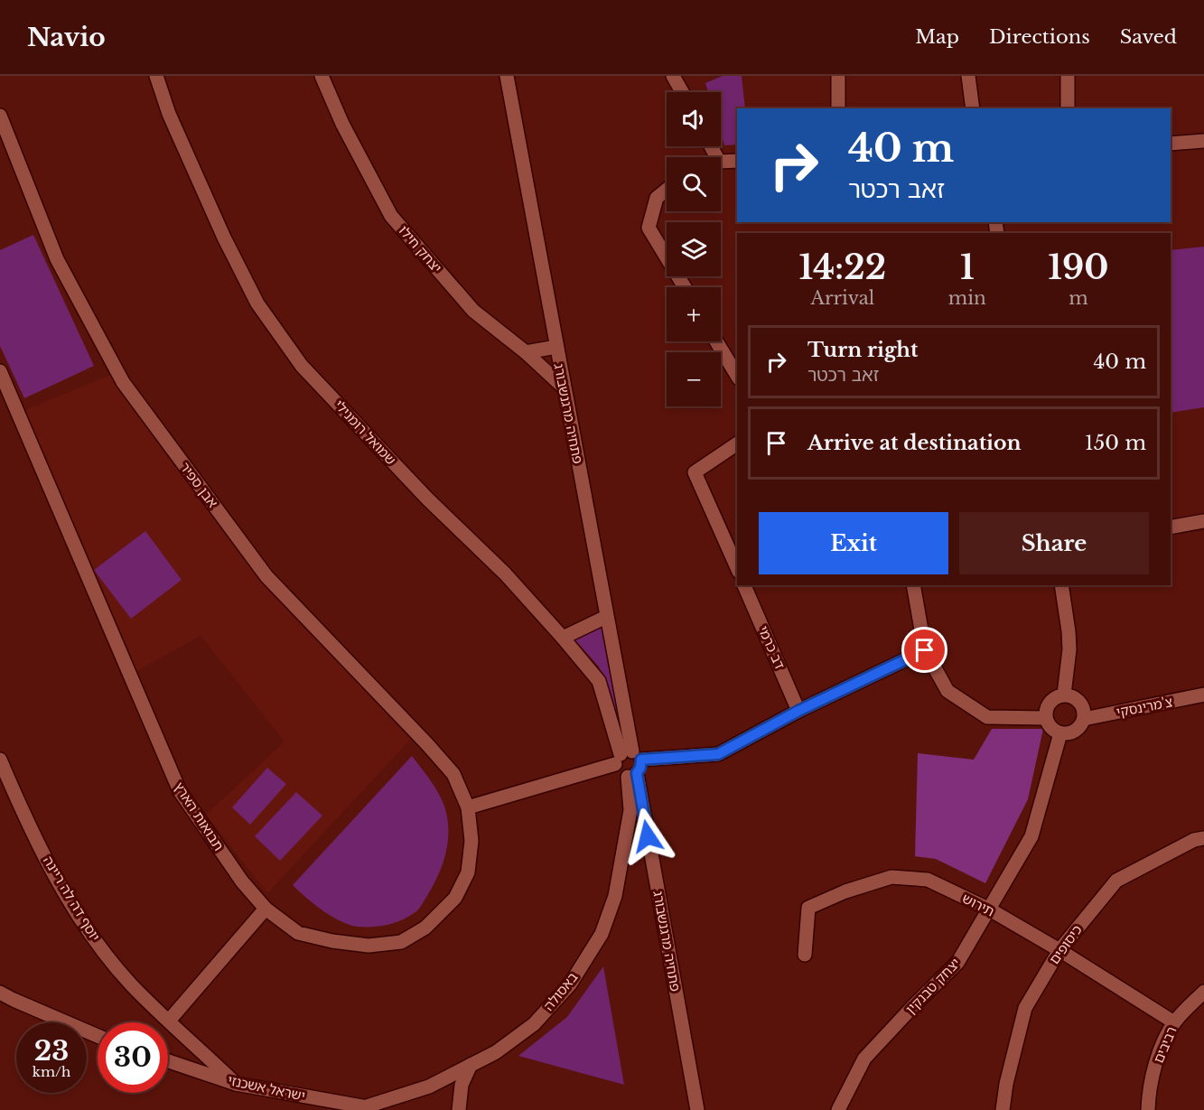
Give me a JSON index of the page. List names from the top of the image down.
{
  "streets": {
    "street": [
      "יצחק חילו",
      "פתחיה מרגנשבורג",
      "שמואל רומנילי",
      "אבן ספיר",
      "דב כרמי",
      "צ'מרינסקי",
      "תבואות הארץ",
      "יוסף דה לה ריינה",
      "תירוש",
      "כיסופים",
      "יצחק טבנקין",
      "באסולה",
      "רביבים",
      "ישראל אשכנזי"
    ]
  },
  "crossings": [
    ["יצחק חילו", "פתחיה מרגנשבורג"],
    ["פתחיה מרגנשבורג", "שמואל רומנילי"],
    ["פתחיה מרגנשבורג", "באסולה"],
    ["אבן ספיר", "תבואות הארץ"],
    ["צ'מרינסקי", "יצחק טבנקין"],
    ["יוסף דה לה ריינה", "ישראל אשכנזי"],
    ["תירוש", "כיסופים"],
    ["תירוש", "יצחק טבנקין"],
    ["תירוש", "רביבים"],
    ["באסולה", "ישראל אשכנזי"]
  ],
  "page": {
    "header": "Navio",
    "nav": ["Map", "Directions", "Saved"],
    "map_buttons": ["+", "−"],
    "turn": ["40 m", "זאב רכטר"],
    "eta": [
      "14:22",
      "Arrival",
      "1",
      "min",
      "190",
      "m"
    ],
    "list": [
      {
        "name": "Turn right",
        "note": "זאב רכטר",
        "value": "40 m"
      },
      {
        "name": "Arrive at destination",
        "value": "150 m"
      }
    ],
    "buttons": ["Exit", "Share"],
    "speed": "23 km/h",
    "limit": "30"
  }
}
